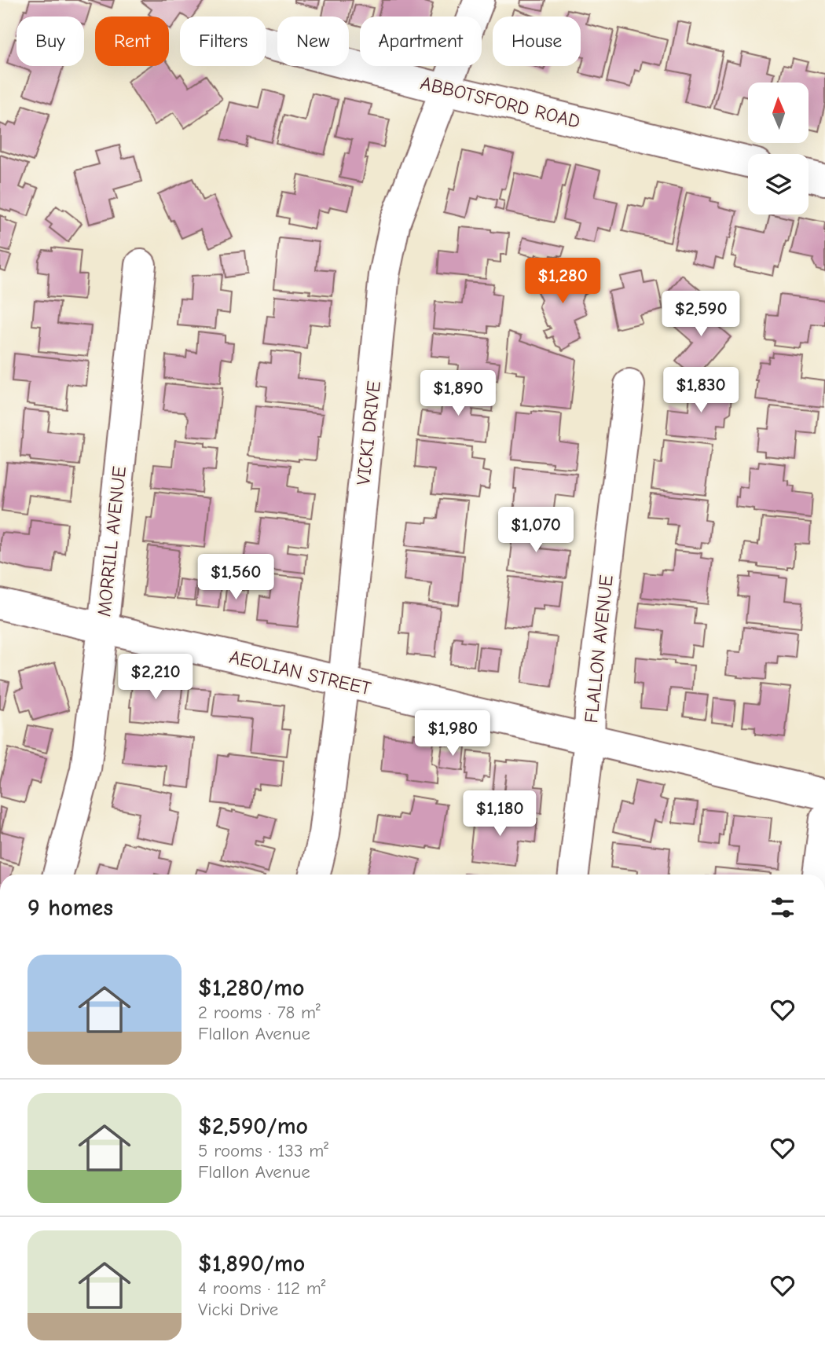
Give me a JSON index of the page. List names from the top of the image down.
{
  "streets": {
    "street": [
      "ABBOTSFORD ROAD",
      "VICKI DRIVE",
      "MORRILL AVENUE",
      "FLALLON AVENUE",
      "AEOLIAN STREET"
    ]
  },
  "crossings": [
    ["ABBOTSFORD ROAD", "VICKI DRIVE"],
    ["VICKI DRIVE", "AEOLIAN STREET"],
    ["MORRILL AVENUE", "AEOLIAN STREET"],
    ["FLALLON AVENUE", "AEOLIAN STREET"]
  ],
  "north": "top",
  "page": {
    "chip": [
      "Buy",
      "Rent",
      "Filters",
      "New",
      "Apartment",
      "House"
    ],
    "price": [
      "$1,280",
      "$2,590",
      "$1,830",
      "$1,890",
      "$1,070",
      "$1,560",
      "$2,210",
      "$1,980",
      "$1,180"
    ],
    "heading": "9 homes",
    "list": [
      {
        "name": "$1,280/mo",
        "note": "2 rooms · 78 m² · Flallon Avenue"
      },
      {
        "name": "$2,590/mo",
        "note": "5 rooms · 133 m² · Flallon Avenue"
      },
      {
        "name": "$1,890/mo",
        "note": "4 rooms · 112 m² · Vicki Drive"
      }
    ]
  }
}
